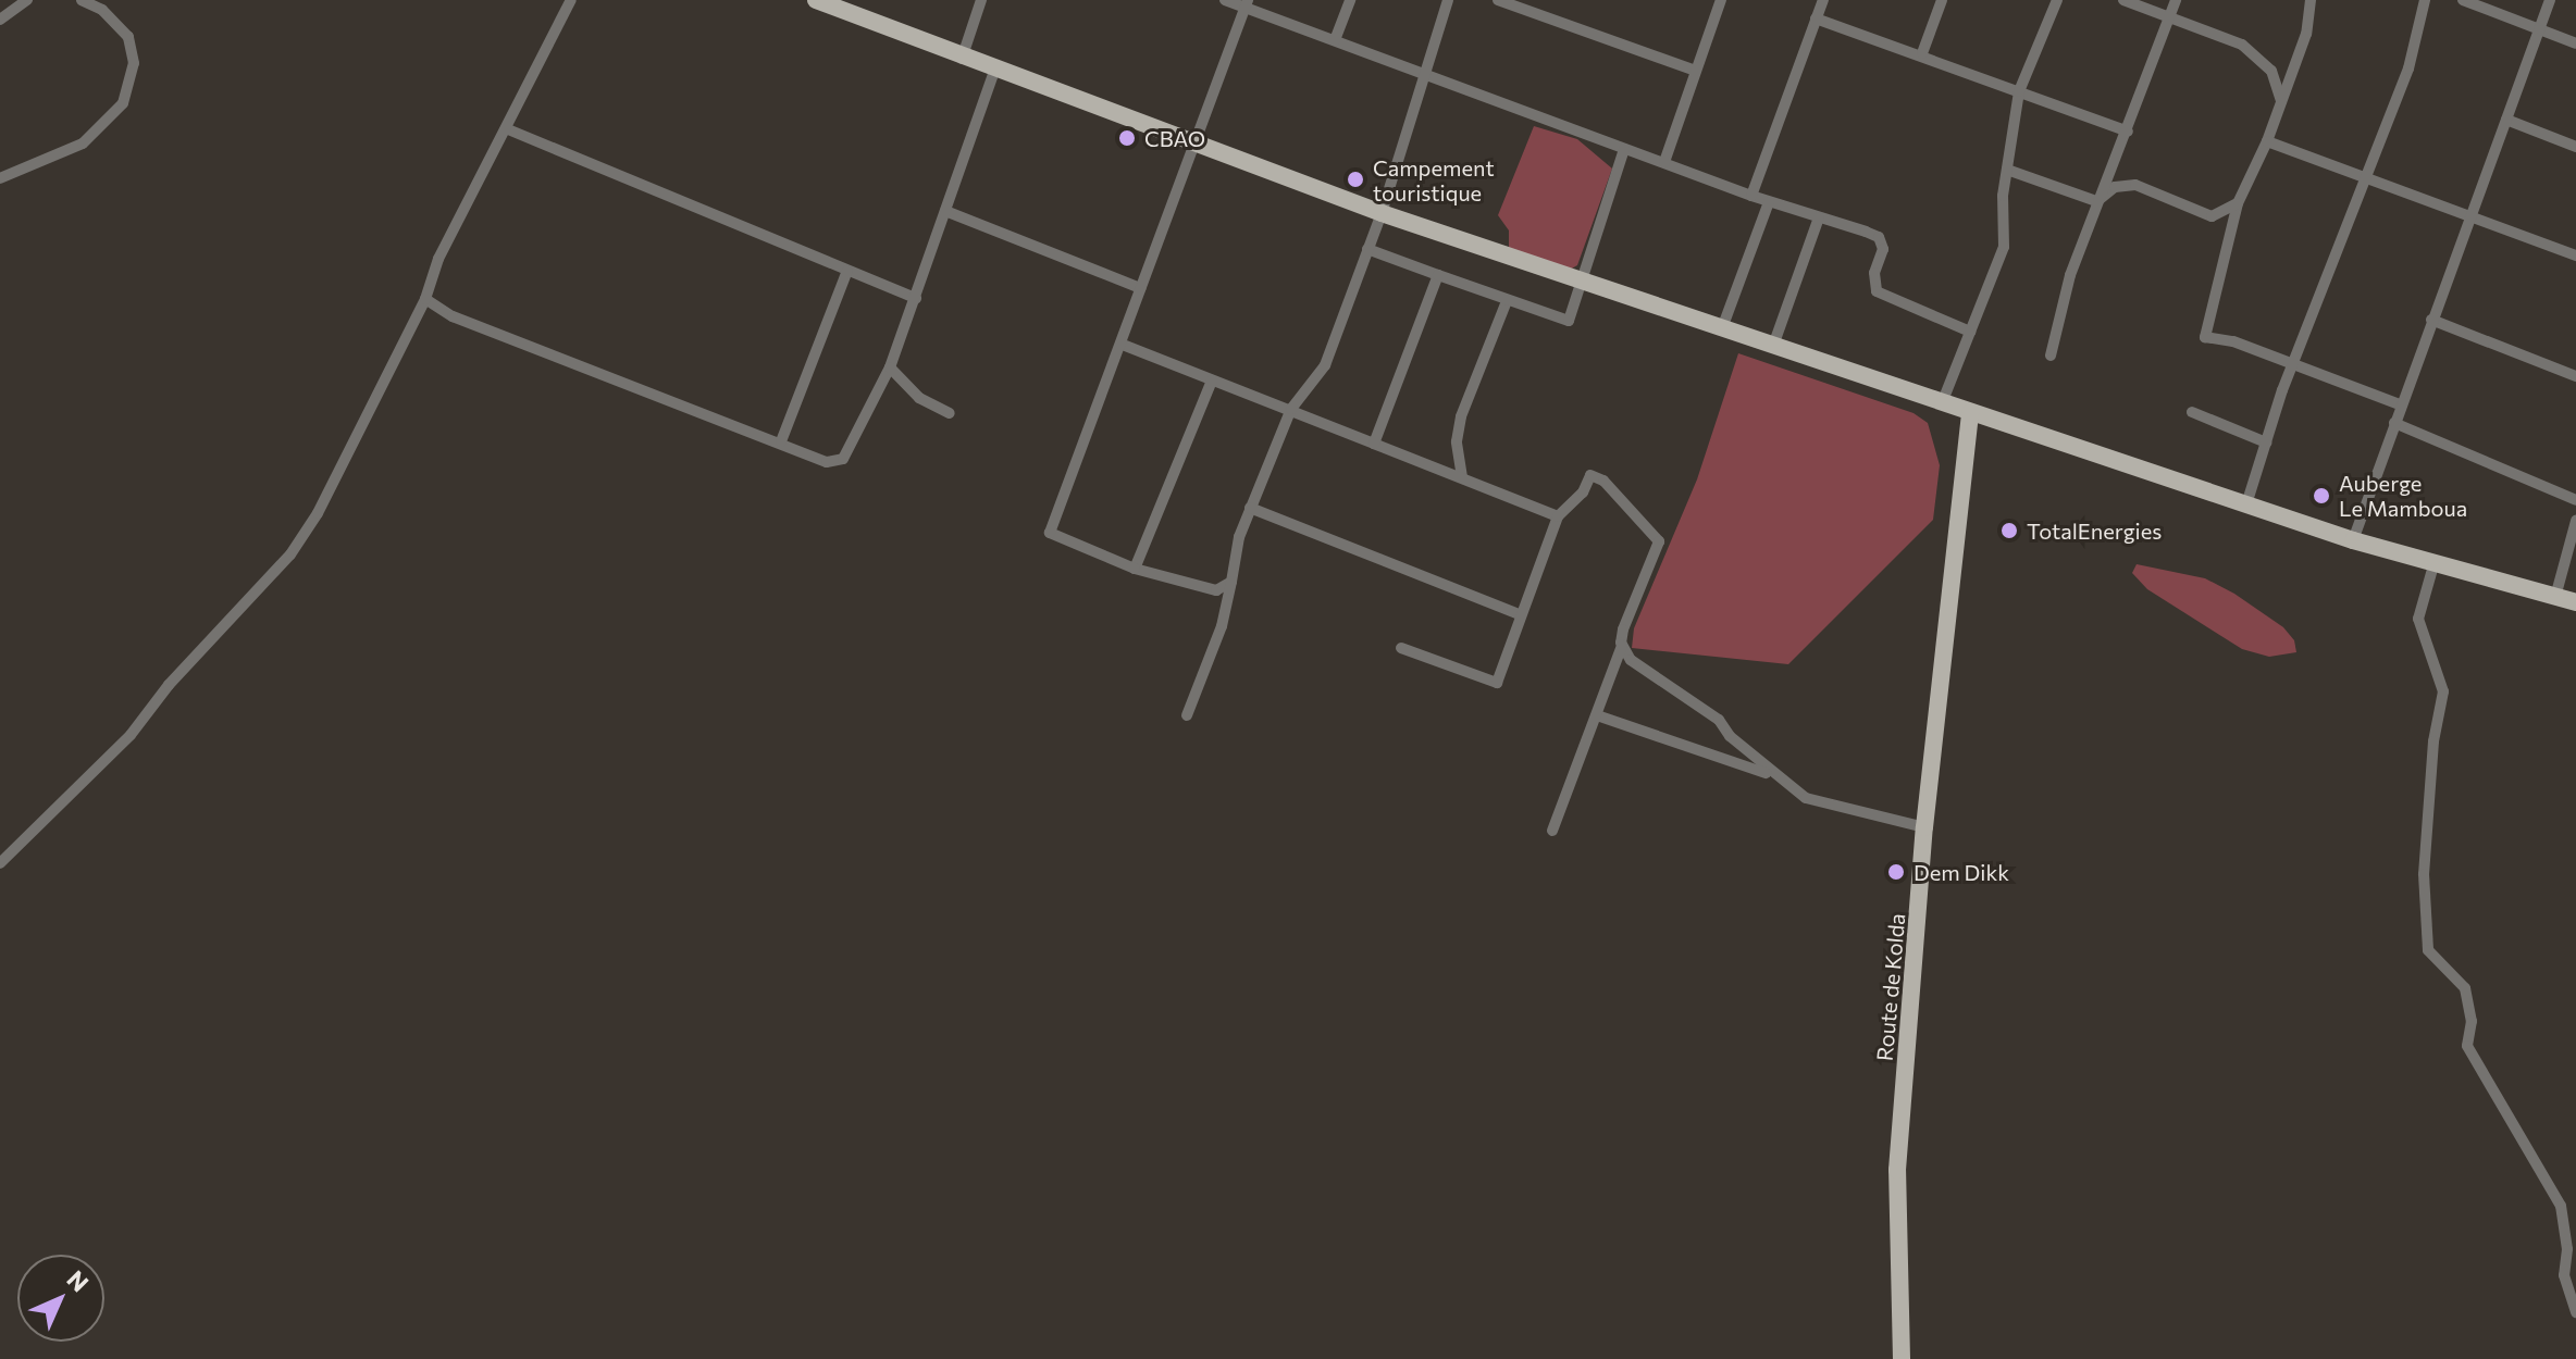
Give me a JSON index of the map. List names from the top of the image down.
{
  "streets": {
    "main road": ["Route de Kolda"]
  },
  "places": [
    "CBAO",
    "Campement touristique",
    "Auberge Le Mamboua",
    "TotalEnergies",
    "Dem Dikk"
  ],
  "north": "top right"
}
